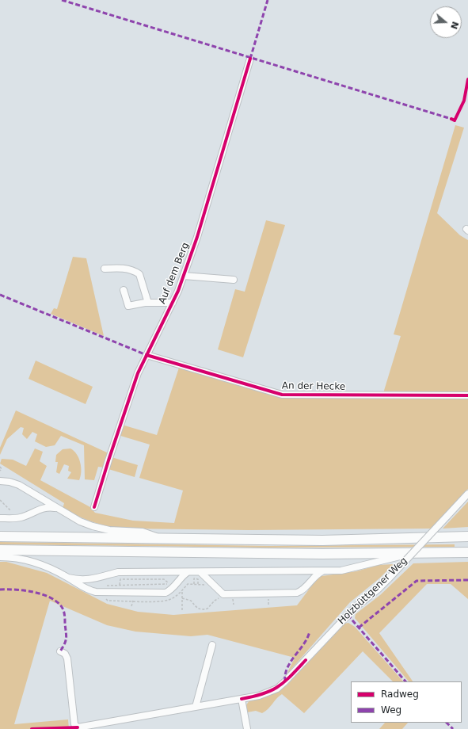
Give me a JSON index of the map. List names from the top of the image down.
{
  "streets": {
    "street": ["Auf dem Berg", "An der Hecke", "Holzbüttgener Weg"]
  },
  "crossings": [
    ["Auf dem Berg", "An der Hecke"]
  ],
  "legend": ["Radweg", "Weg"],
  "north": "right"
}
